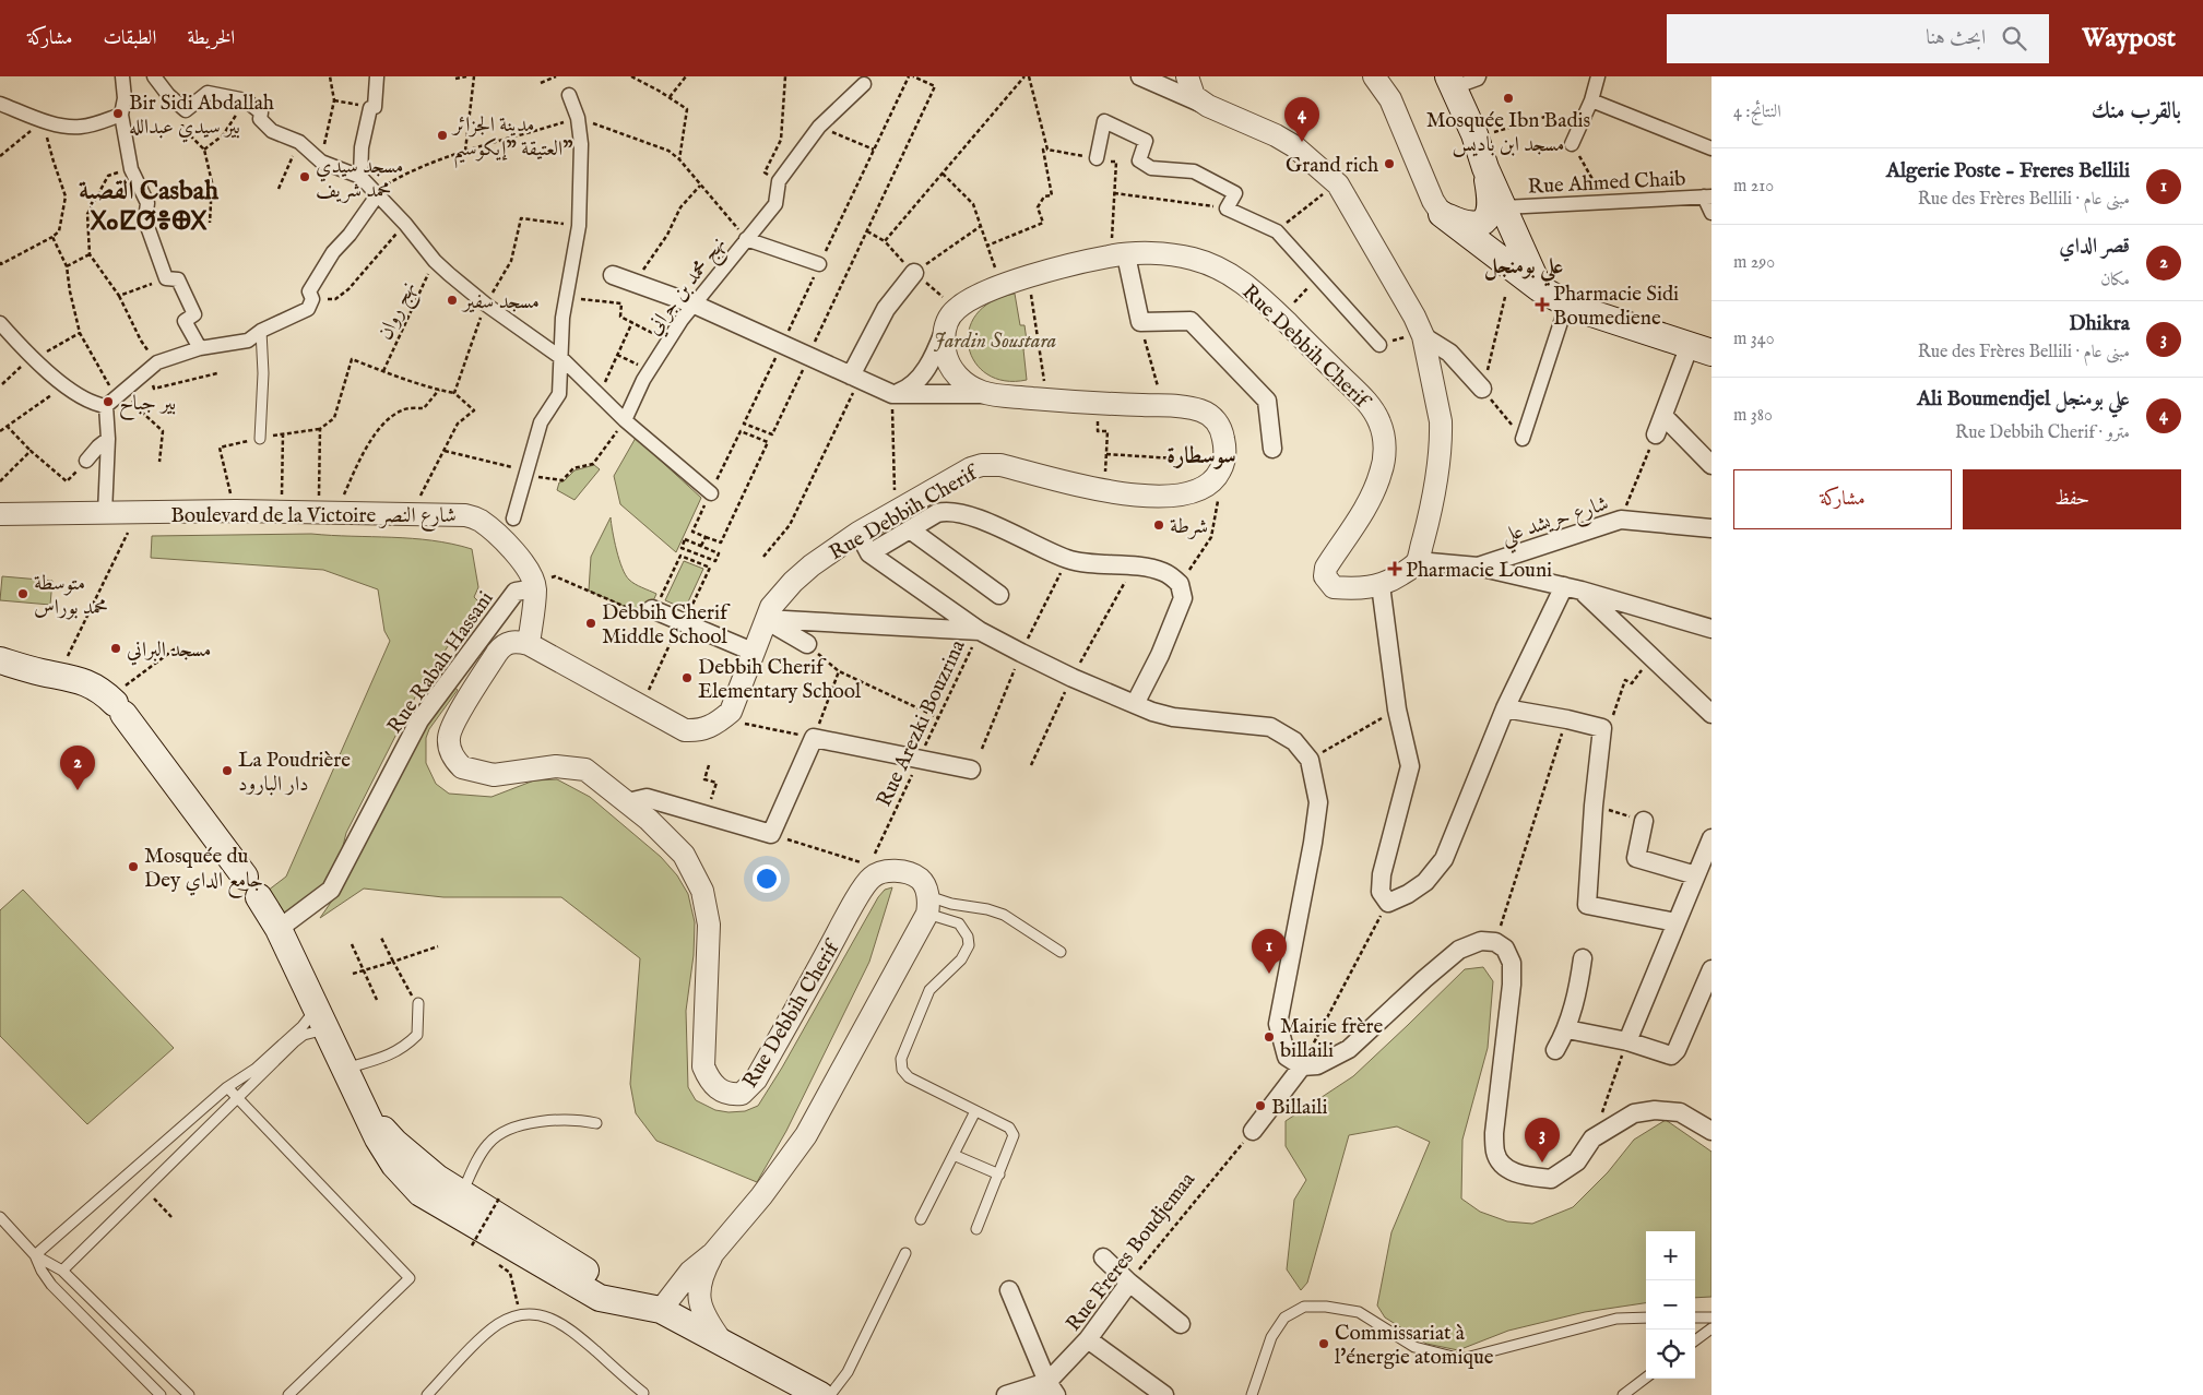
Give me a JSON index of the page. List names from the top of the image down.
{
  "streets": {
    "street": [
      "Rue Ahmed Chaib",
      "نهج محمد بن جراني",
      "Rue Debbih Cherif",
      "Boulevard de la Victoire شارع النصر",
      "شارع حريشد علي",
      "Rue Rabah Hassani",
      "Rue Freres Boudjemaa"
    ],
    "path": ["نهج روان", "Rue Arezki Bouzrina"]
  },
  "crossings": [
    ["Boulevard de la Victoire شارع النصر", "Rue Rabah Hassani"]
  ],
  "districts": ["القصبة Casbah ⵝⴰⵇⵚⴻⴲⵝ", "علي بومنجل", "سوسطارة"],
  "parks": ["Jardin Soustara"],
  "places": {
    "other": [
      "Mosquée Ibn Badis مسجد ابن باديس",
      "Bir Sidi Abdallah بير سيدي عبدالله",
      "مدينة الجزائر العتيقة \"إيكوسيم\"",
      "Grand rich",
      "مسجد سيدي محمد شريف",
      "مسجد سفير",
      "بير جباح",
      "شرطة",
      "متوسطة محمد بوراس",
      "Debbih Cherif Middle School",
      "مسجد البراني",
      "Debbih Cherif Elementary School",
      "La Poudrière دار البارود",
      "Mosquée du Dey جامع الداي",
      "Mairie frère billaili",
      "Billaili",
      "Commissariat à l'énergie atomique"
    ],
    "health": ["Pharmacie Sidi Boumediene", "Pharmacie Louni"]
  },
  "page": {
    "header": "Waypost",
    "search": "ابحث هنا",
    "nav": ["الخريطة", "الطبقات", "مشاركة"],
    "heading": ["بالقرب منك", "النتائج: 4"],
    "pins": [
      "4",
      "2",
      "1",
      "3"
    ],
    "list": [
      {
        "mark": "1",
        "name": "Algerie Poste - Freres Bellili",
        "note": "مبنى عام · Rue des Frères Bellili",
        "value": "210 m"
      },
      {
        "mark": "2",
        "name": "قصر الداي",
        "note": "مكان",
        "value": "290 m"
      },
      {
        "mark": "3",
        "name": "Dhikra",
        "note": "مبنى عام · Rue des Frères Bellili",
        "value": "340 m"
      },
      {
        "mark": "4",
        "name": "علي بومنجل Ali Boumendjel",
        "note": "مترو · Rue Debbih Cherif",
        "value": "380 m"
      }
    ],
    "buttons": ["حفظ", "مشاركة"],
    "map_buttons": ["+", "−"]
  }
}
